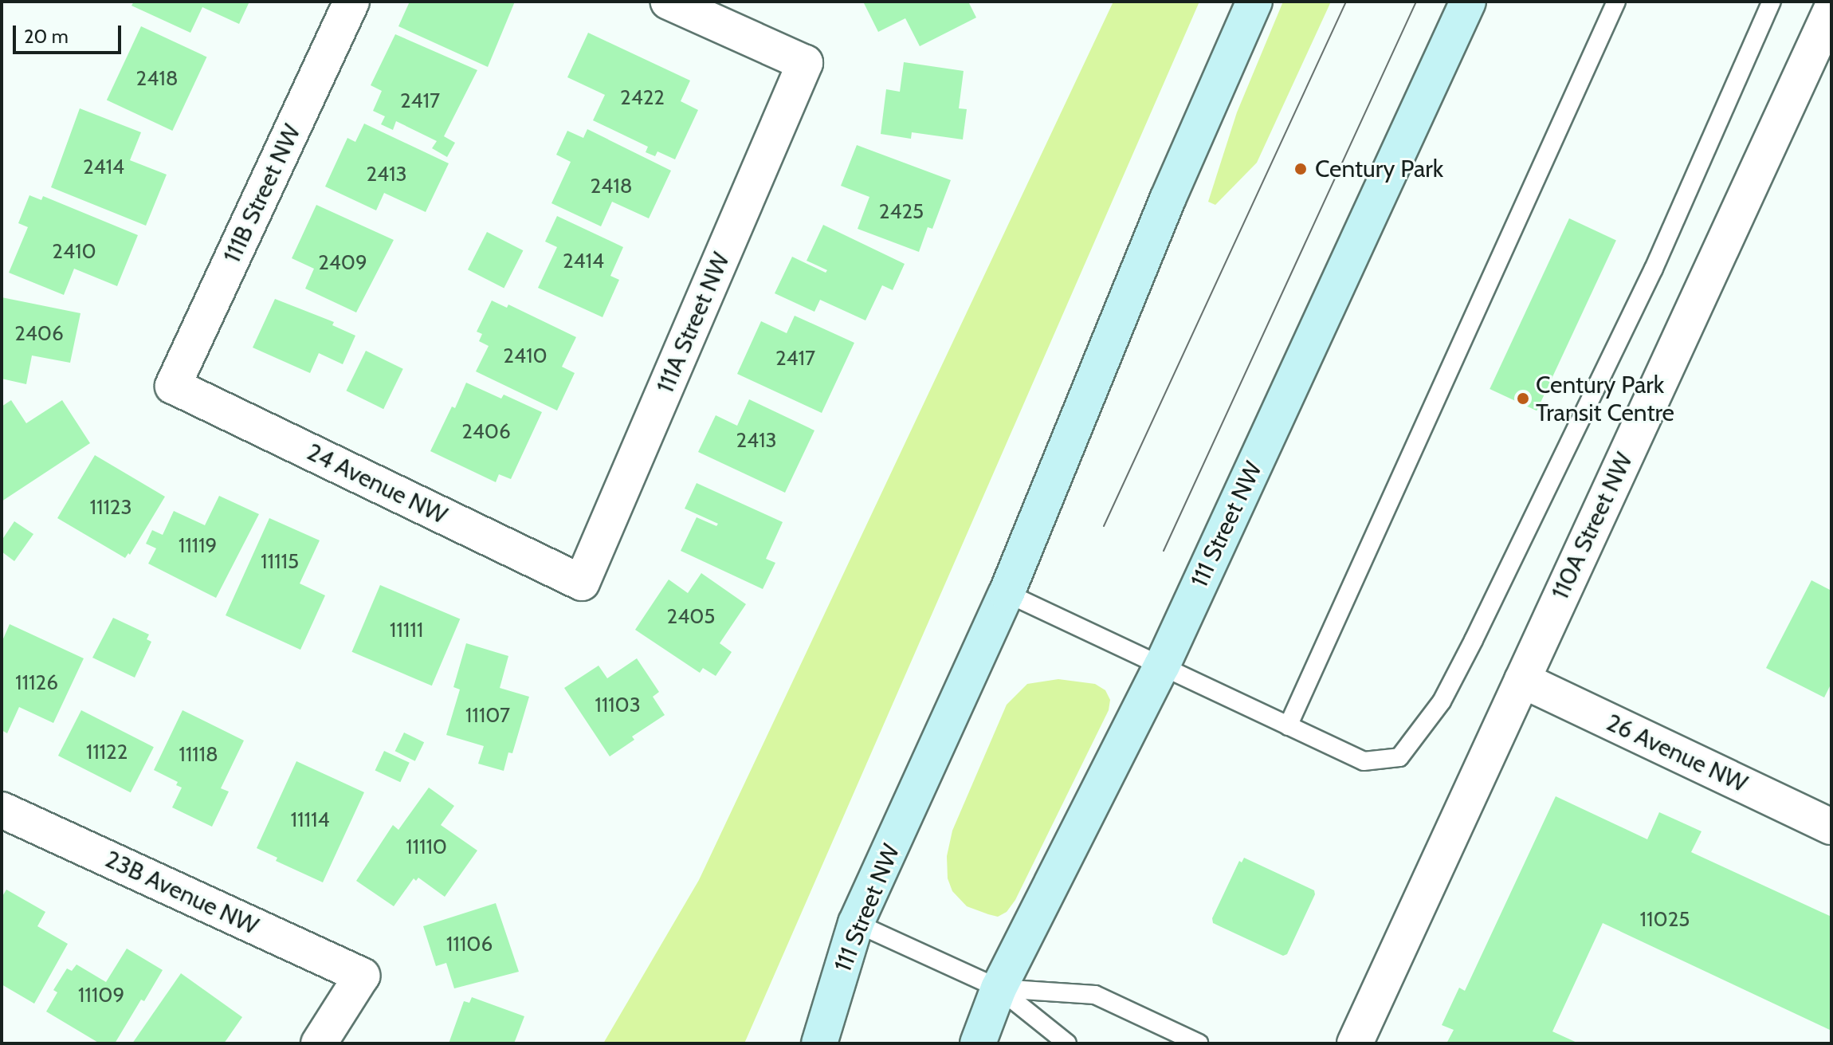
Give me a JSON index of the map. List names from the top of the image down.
{
  "streets": {
    "main road": ["111 Street NW"],
    "street": [
      "111B Street NW",
      "111A Street NW",
      "24 Avenue NW",
      "110A Street NW",
      "26 Avenue NW",
      "23B Avenue NW"
    ]
  },
  "crossings": [
    ["111B Street NW", "24 Avenue NW"],
    ["111A Street NW", "24 Avenue NW"],
    ["110A Street NW", "26 Avenue NW"]
  ],
  "places": ["Century Park", "Century Park Transit Centre"],
  "house_numbers": [
    "2418",
    "2422",
    "2417",
    "2414",
    "2413",
    "2418",
    "2425",
    "2410",
    "2414",
    "2409",
    "2406",
    "2410",
    "2417",
    "2406",
    "2413",
    "11123",
    "11119",
    "11115",
    "2405",
    "11111",
    "11126",
    "11103",
    "11107",
    "11122",
    "11118",
    "11114",
    "11110",
    "11025",
    "11106",
    "11109"
  ],
  "scale_bar": "20 m"
}
